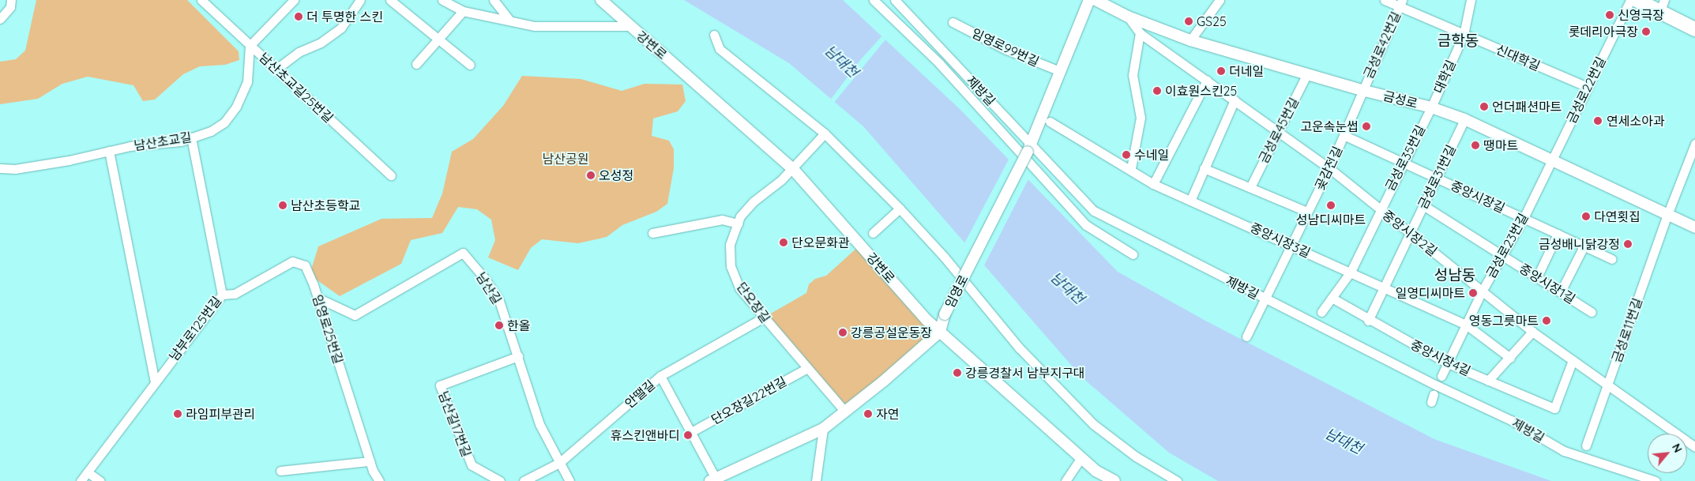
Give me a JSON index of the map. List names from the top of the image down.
{
  "streets": {
    "street": [
      "강변로",
      "금성로42번길",
      "임영로99번길",
      "신대학길",
      "대학길",
      "남산초교길25번길",
      "금성로22번길",
      "제방길",
      "금성로",
      "금성로45번길",
      "남산초교길",
      "금성로35번길",
      "곶감전길",
      "금성로31번길",
      "중앙시장길",
      "중앙시장2길",
      "중앙시장3길",
      "금성로23번길",
      "중앙시장1길",
      "남산길",
      "임영로",
      "단오장길",
      "남부로125번길",
      "임영로25번길",
      "금성로11번길",
      "중앙시장4길",
      "안땔길",
      "단오장길22번길",
      "남산길17번길"
    ]
  },
  "crossings": [
    ["강변로", "임영로"],
    ["강변로", "단오장길"],
    ["금성로42번길", "신대학길"],
    ["금성로42번길", "금성로"],
    ["금성로42번길", "곶감전길"],
    ["임영로99번길", "임영로"],
    ["신대학길", "대학길"],
    ["신대학길", "금성로22번길"],
    ["대학길", "금성로"],
    ["대학길", "금성로35번길"],
    ["남산초교길25번길", "남산초교길"],
    ["금성로22번길", "금성로"],
    ["금성로22번길", "금성로23번길"],
    ["제방길", "곶감전길"],
    ["제방길", "임영로"],
    ["금성로", "금성로45번길"],
    ["금성로", "금성로35번길"],
    ["금성로", "곶감전길"],
    ["금성로", "금성로31번길"],
    ["금성로", "중앙시장2길"],
    ["금성로", "금성로23번길"],
    ["금성로", "금성로11번길"],
    ["금성로45번길", "중앙시장2길"],
    ["남산초교길", "남부로125번길"],
    ["금성로35번길", "중앙시장길"],
    ["금성로35번길", "중앙시장2길"],
    ["금성로35번길", "중앙시장3길"],
    ["금성로35번길", "중앙시장4길"],
    ["곶감전길", "중앙시장길"],
    ["곶감전길", "중앙시장2길"],
    ["곶감전길", "중앙시장3길"],
    ["금성로31번길", "중앙시장길"],
    ["금성로31번길", "중앙시장2길"],
    ["금성로31번길", "중앙시장3길"],
    ["금성로31번길", "중앙시장1길"],
    ["금성로31번길", "중앙시장4길"],
    ["중앙시장길", "금성로23번길"],
    ["중앙시장2길", "금성로23번길"],
    ["중앙시장2길", "금성로11번길"],
    ["중앙시장2길", "중앙시장4길"],
    ["중앙시장3길", "금성로23번길"],
    ["금성로23번길", "중앙시장1길"],
    ["금성로23번길", "중앙시장4길"],
    ["남산길", "임영로25번길"],
    ["남산길", "안땔길"],
    ["남산길", "남산길17번길"],
    ["단오장길", "안땔길"],
    ["단오장길", "단오장길22번길"],
    ["남부로125번길", "임영로25번길"]
  ],
  "districts": ["금학동", "성남동"],
  "water": ["남대천"],
  "parks": ["남산공원"],
  "places": [
    "신영극장",
    "더 투명한 스킨",
    "GS25",
    "롯데리아극장",
    "더네일",
    "이효원스킨25",
    "언더패션마트",
    "연세소아과",
    "고운속눈썹",
    "땡마트",
    "수네일",
    "오성정",
    "남산초등학교",
    "성남디씨마트",
    "다연횟집",
    "단오문화관",
    "금성배니닭강정",
    "일영디씨마트",
    "영동그릇마트",
    "한올",
    "강릉공설운동장",
    "강릉경찰서 남부지구대",
    "라임피부관리",
    "자연",
    "휴스킨앤바디"
  ],
  "north": "top right"
}
